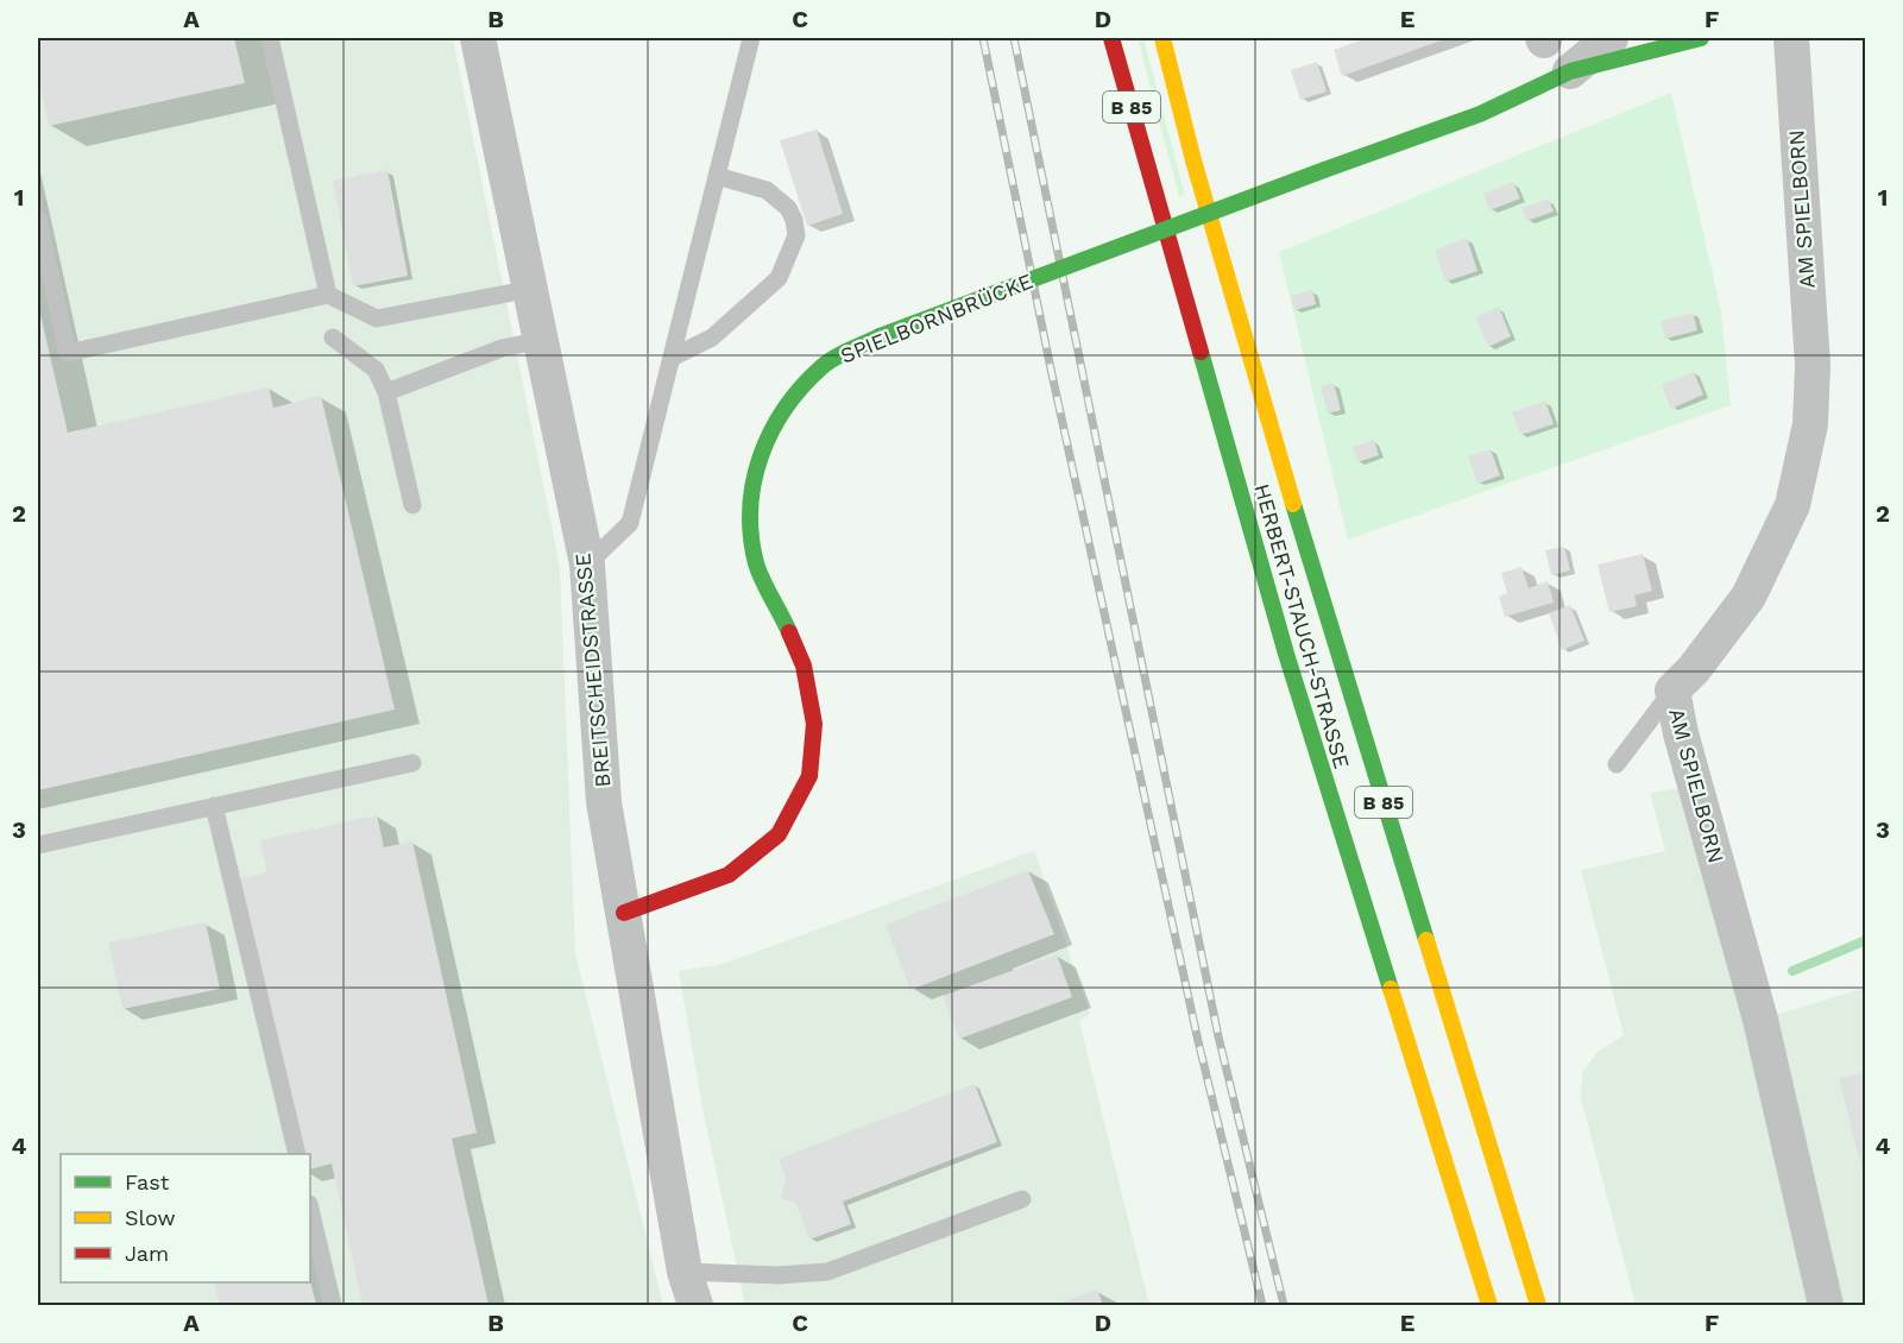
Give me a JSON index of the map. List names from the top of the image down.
{
  "streets": {
    "main road": ["B 85", "SPIELBORNBRÜCKE", "HERBERT-STAUCH-STRASSE"],
    "street": ["AM SPIELBORN", "BREITSCHEIDSTRASSE"]
  },
  "crossings": [
    ["SPIELBORNBRÜCKE", "BREITSCHEIDSTRASSE"]
  ],
  "legend": ["Fast", "Slow", "Jam"],
  "grid": {
    "columns": [
      "A",
      "B",
      "C",
      "D",
      "E",
      "F"
    ],
    "rows": [
      "1",
      "2",
      "3",
      "4"
    ]
  }
}
